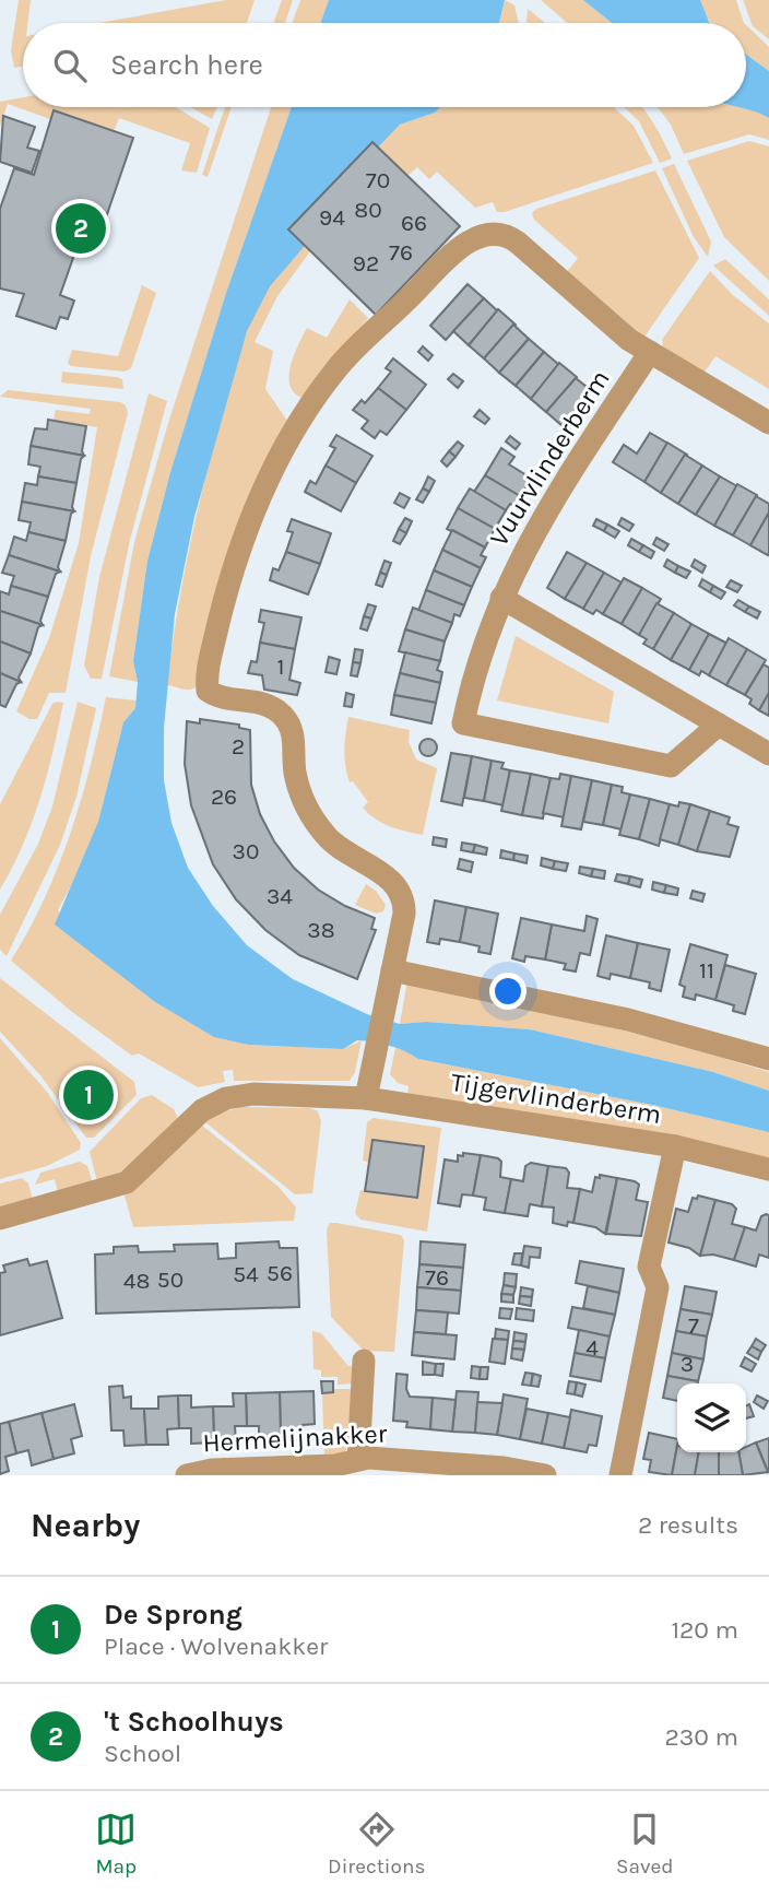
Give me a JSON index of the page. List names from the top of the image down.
{
  "streets": {
    "street": ["Vuurvlinderberm", "Tijgervlinderberm", "Hermelijnakker"]
  },
  "house_numbers": [
    "70",
    "80",
    "94",
    "66",
    "76",
    "92",
    "1",
    "2",
    "26",
    "30",
    "34",
    "38",
    "11",
    "56",
    "54",
    "76",
    "50",
    "48",
    "7",
    "4",
    "3"
  ],
  "page": {
    "search": "Search here",
    "pins": ["2", "1"],
    "heading": ["Nearby", "2 results"],
    "list": [
      {
        "mark": "1",
        "name": "De Sprong",
        "note": "Place · Wolvenakker",
        "value": "120 m"
      },
      {
        "mark": "2",
        "name": "'t Schoolhuys",
        "note": "School",
        "value": "230 m"
      }
    ],
    "nav": ["Map", "Directions", "Saved"]
  }
}
